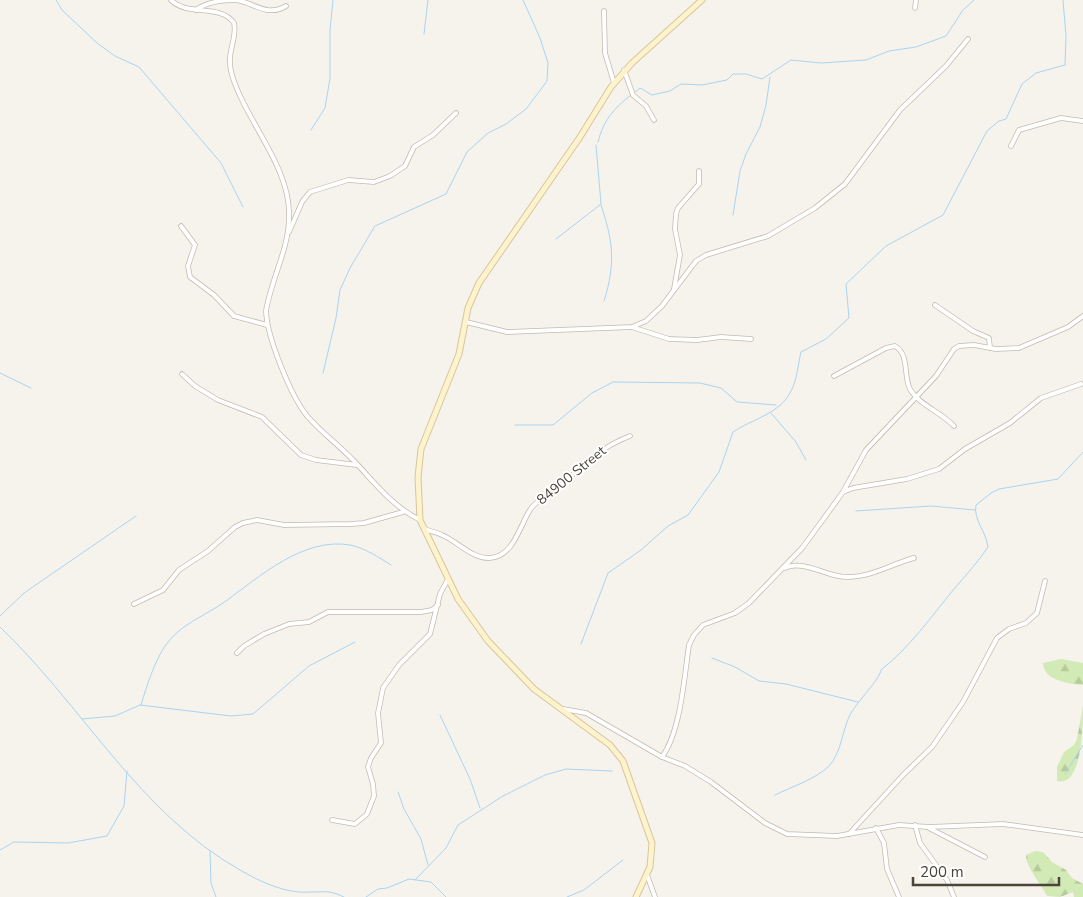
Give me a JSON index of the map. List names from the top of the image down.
{
  "streets": {
    "street": ["84900 Street"]
  },
  "scale_bar": "200 m"
}
